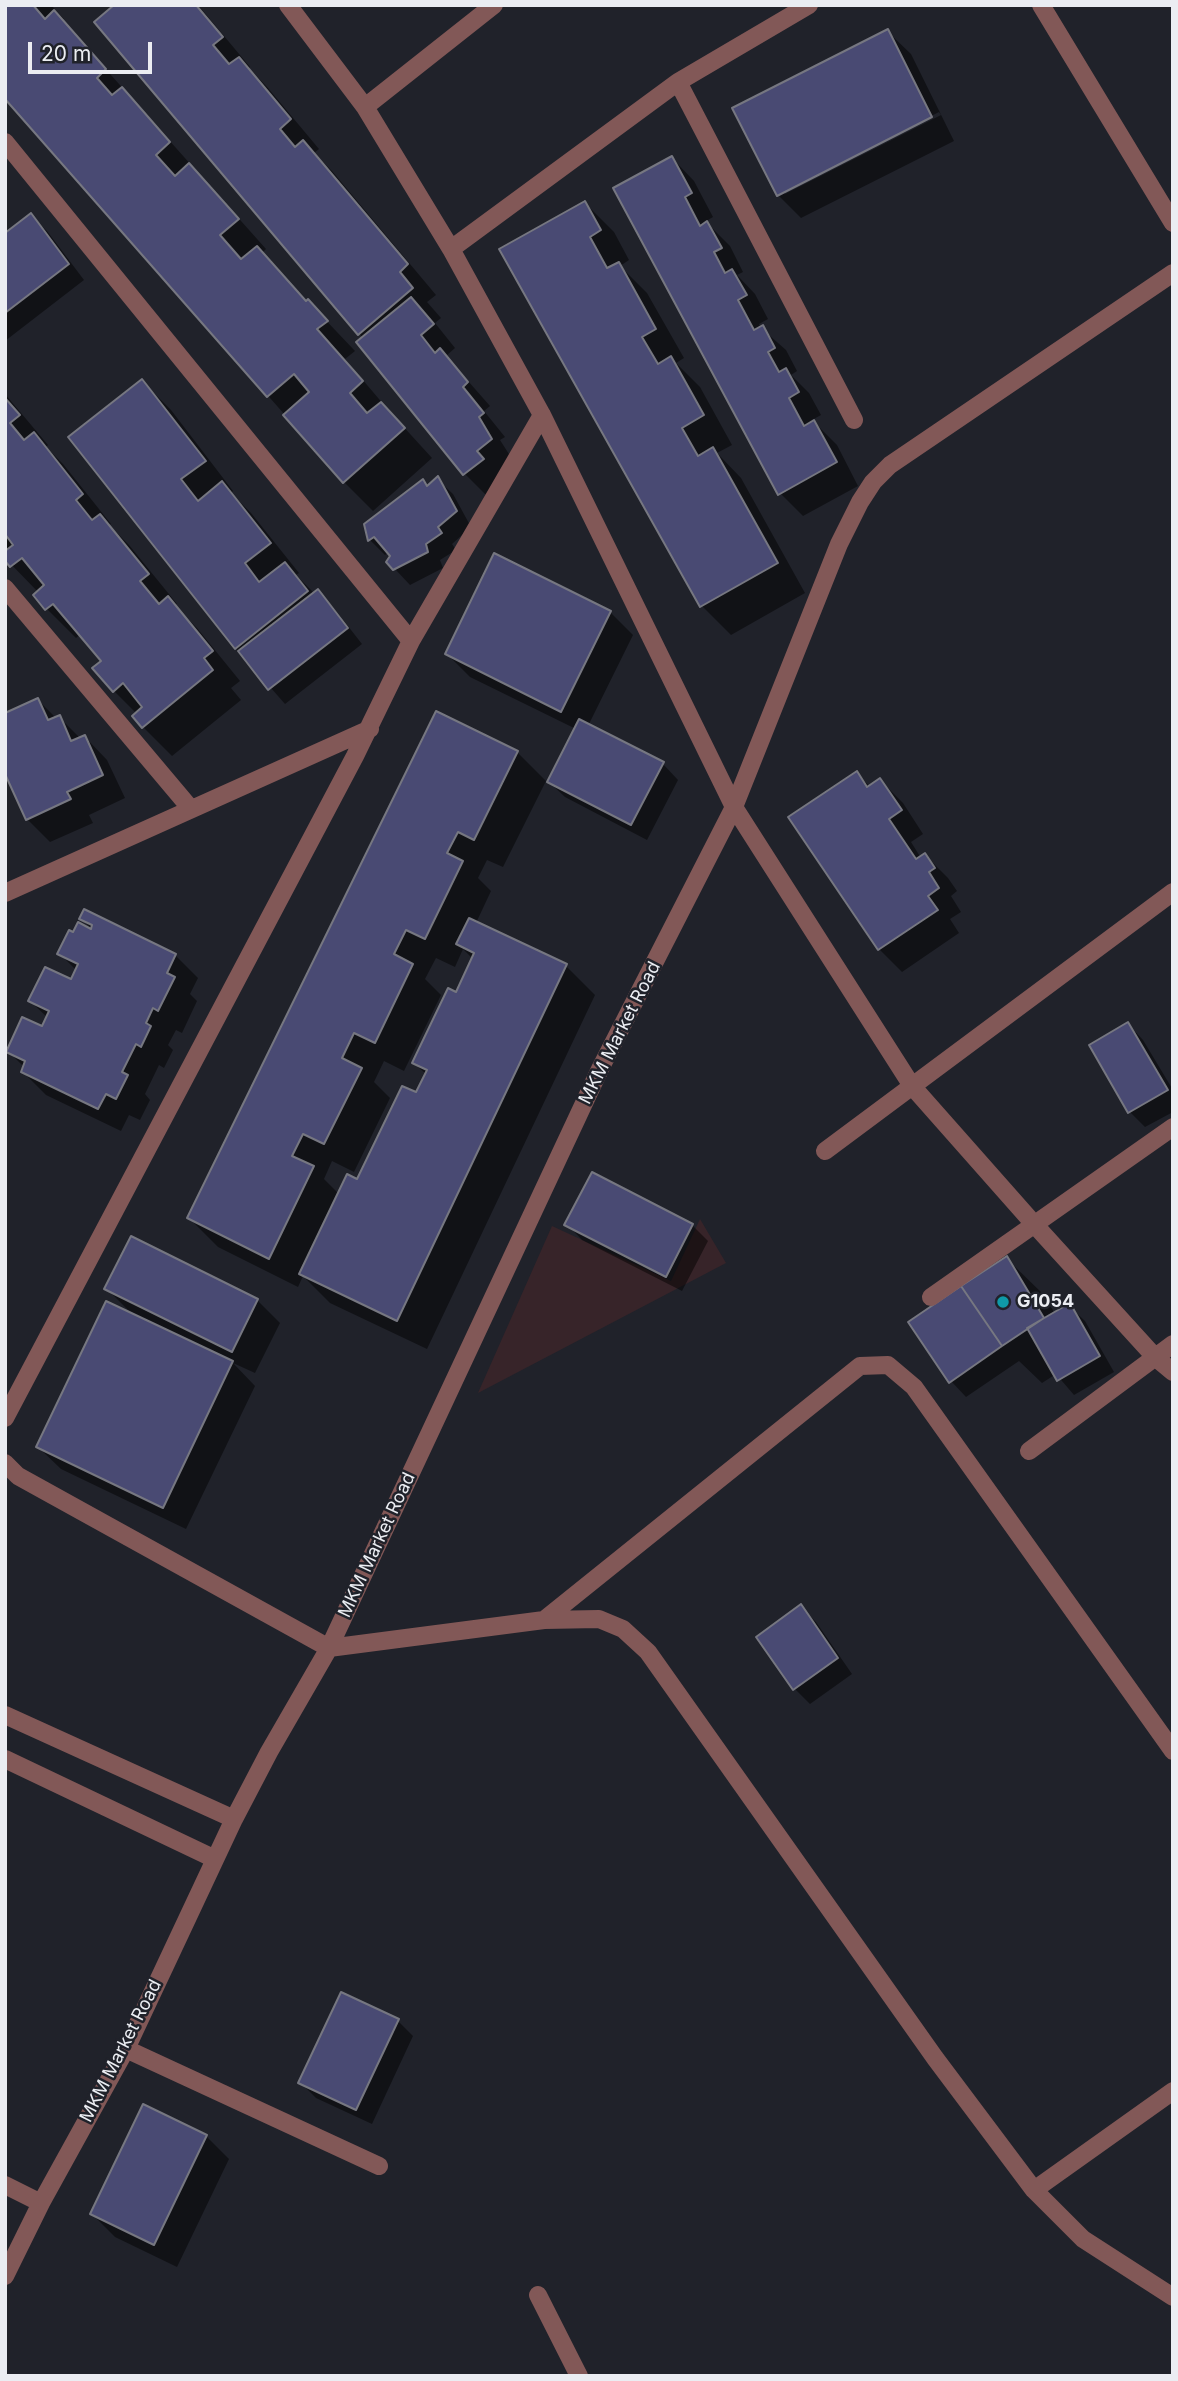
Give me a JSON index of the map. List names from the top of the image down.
{
  "streets": {
    "street": ["MKM Market Road"]
  },
  "places": ["G1054"],
  "scale_bar": "20 m"
}
